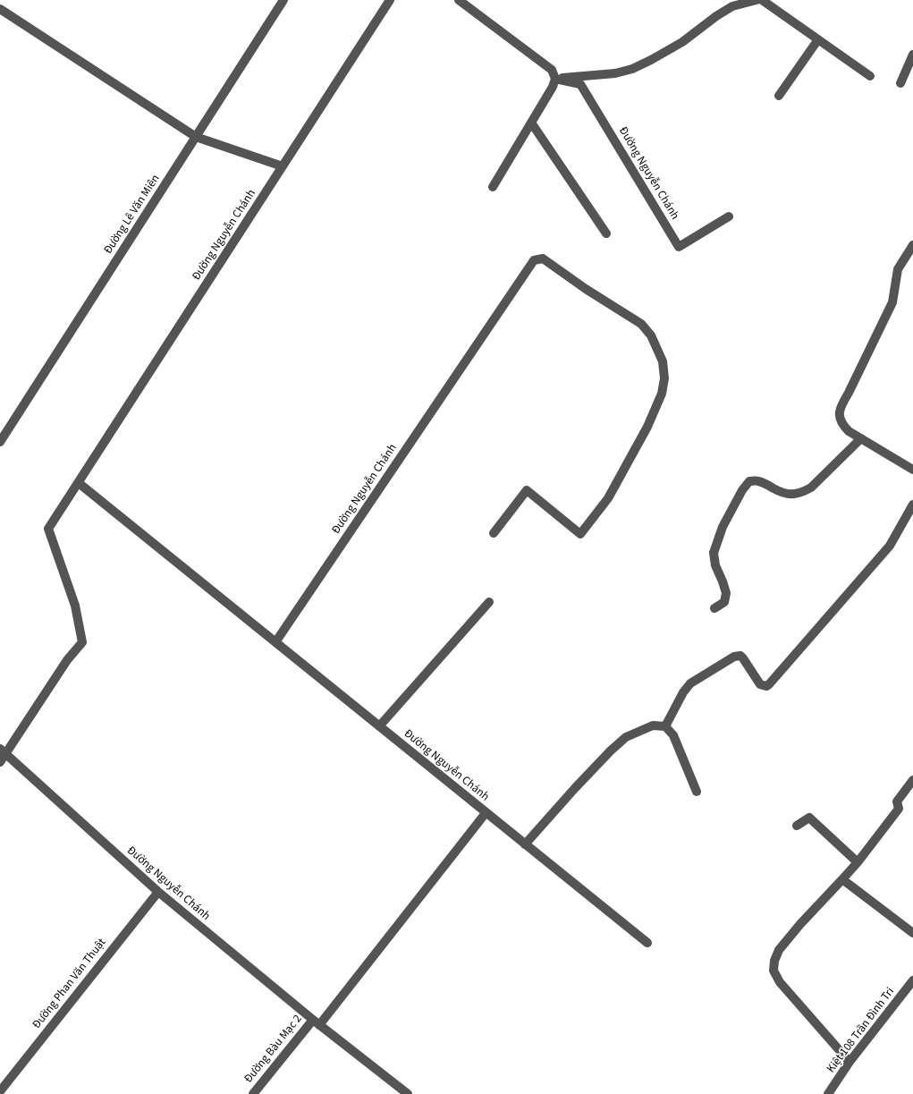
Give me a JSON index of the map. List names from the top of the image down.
{
  "streets": {
    "street": [
      "Đường Nguyễn Chánh",
      "Đường Lê Văn Miên",
      "Đường Phan Văn Thuật",
      "Kiệt 108 Trần Đình Tri",
      "Đường Bàu Mạc 2"
    ]
  },
  "crossings": [
    ["Đường Nguyễn Chánh", "Đường Phan Văn Thuật"],
    ["Đường Nguyễn Chánh", "Đường Bàu Mạc 2"]
  ]
}
